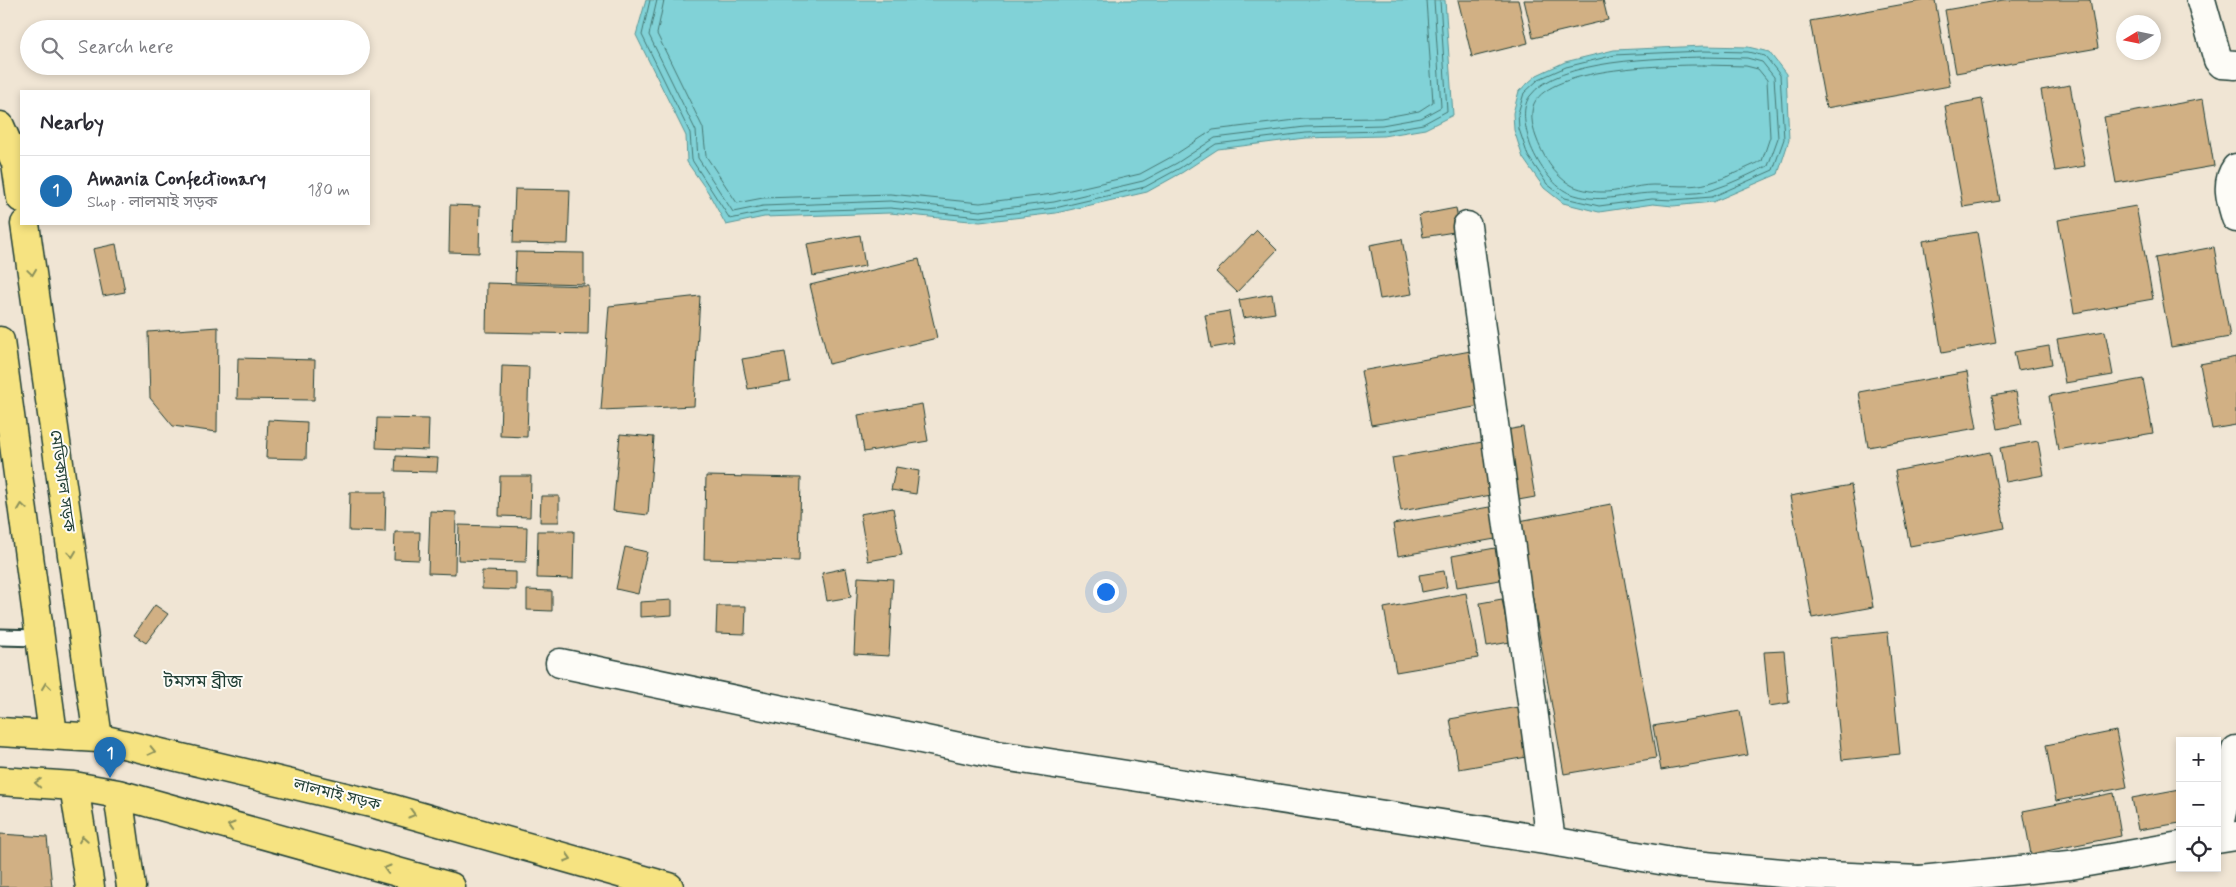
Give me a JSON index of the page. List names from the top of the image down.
{
  "streets": {
    "main road": ["মেডিক্যাল সড়ক", "লালমাই সড়ক"]
  },
  "crossings": [
    ["মেডিক্যাল সড়ক", "লালমাই সড়ক"]
  ],
  "districts": ["টমসম ব্রীজ"],
  "north": "left",
  "page": {
    "search": "Search here",
    "heading": "Nearby",
    "list": [
      {
        "mark": "1",
        "name": "Amania Confectionary",
        "note": "Shop · লালমাই সড়ক",
        "value": "180 m"
      }
    ],
    "map_buttons": ["+", "−"],
    "pins": "1"
  }
}
